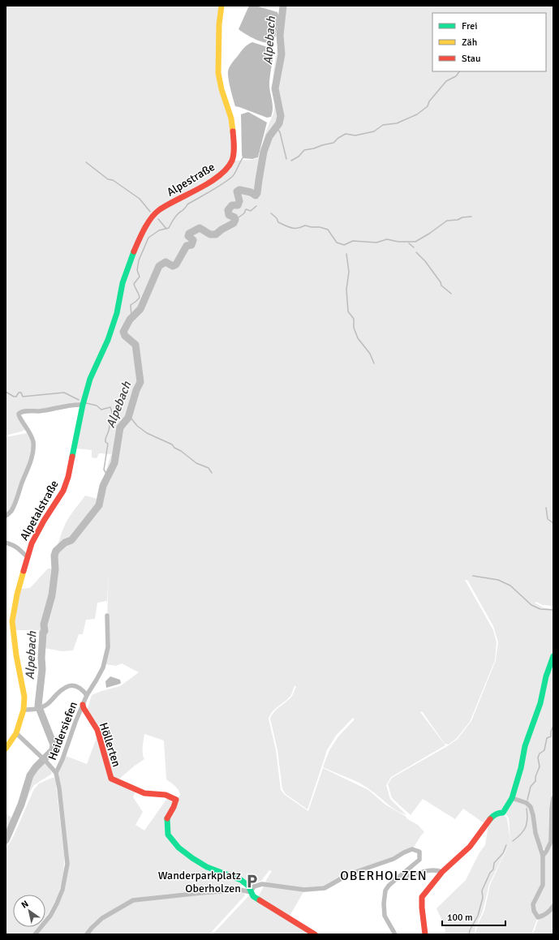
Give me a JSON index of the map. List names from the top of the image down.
{
  "streets": {
    "main road": ["Alpestraße", "Alpetalstraße", "Höllerten"],
    "street": ["Heidersiefen"]
  },
  "crossings": [
    ["Alpestraße", "Alpetalstraße"],
    ["Alpetalstraße", "Heidersiefen"],
    ["Heidersiefen", "Höllerten"]
  ],
  "districts": ["OBERHOLZEN"],
  "water": ["Alpebach"],
  "places": {
    "parking": ["Wanderparkplatz Oberholzen"]
  },
  "legend": ["Frei", "Zäh", "Stau"],
  "scale_bar": "100 m",
  "north": "top left"
}
